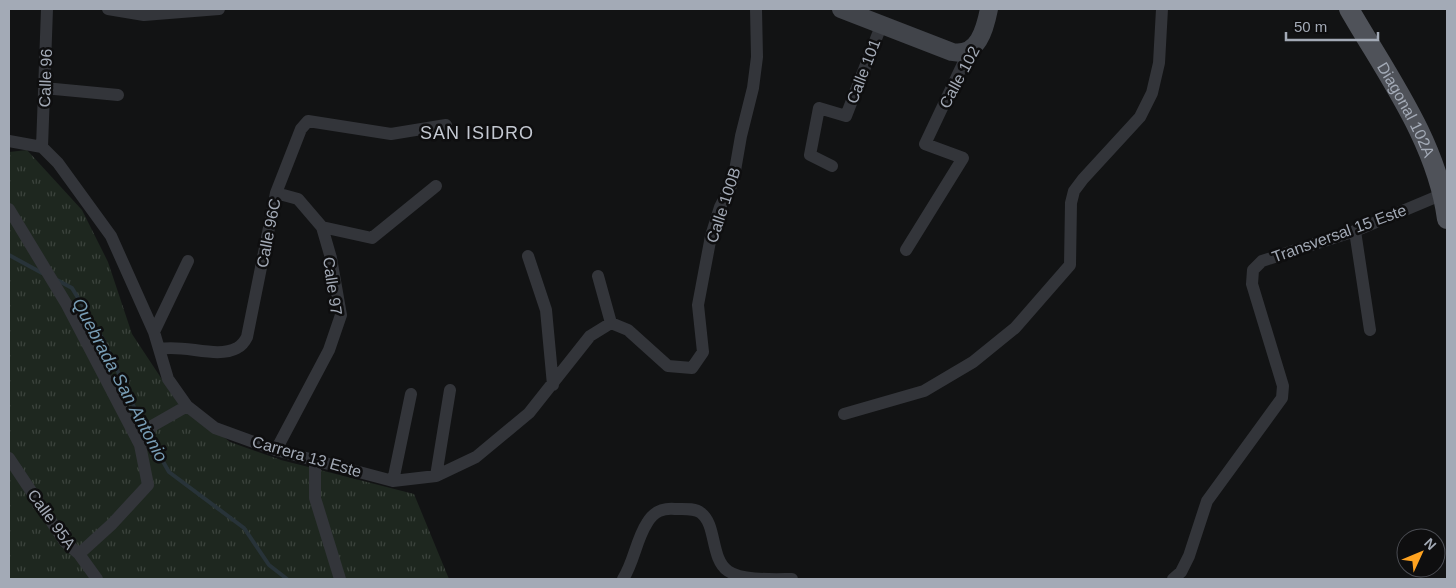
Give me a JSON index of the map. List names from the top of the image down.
{
  "streets": {
    "main road": ["Diagonal 102A"],
    "street": [
      "Calle 101",
      "Calle 102",
      "Calle 96",
      "Calle 100B",
      "Calle 96C",
      "Transversal 15 Este",
      "Calle 97",
      "Carrera 13 Este",
      "Calle 95A"
    ]
  },
  "crossings": [
    ["Calle 96", "Carrera 13 Este"],
    ["Diagonal 102A", "Transversal 15 Este"],
    ["Calle 100B", "Carrera 13 Este"],
    ["Calle 96C", "Calle 97"],
    ["Calle 96C", "Carrera 13 Este"],
    ["Calle 97", "Carrera 13 Este"]
  ],
  "districts": ["SAN ISIDRO"],
  "water": ["Quebrada San Antonio"],
  "scale_bar": "50 m",
  "north": "top right"
}
